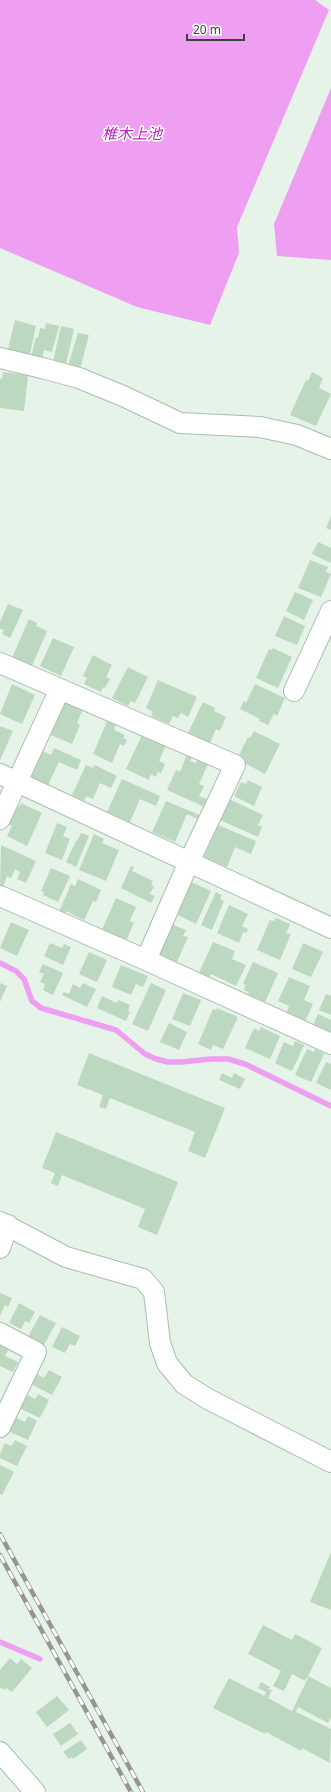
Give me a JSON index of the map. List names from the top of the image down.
{
  "water": ["椎木上池"],
  "scale_bar": "20 m"
}
